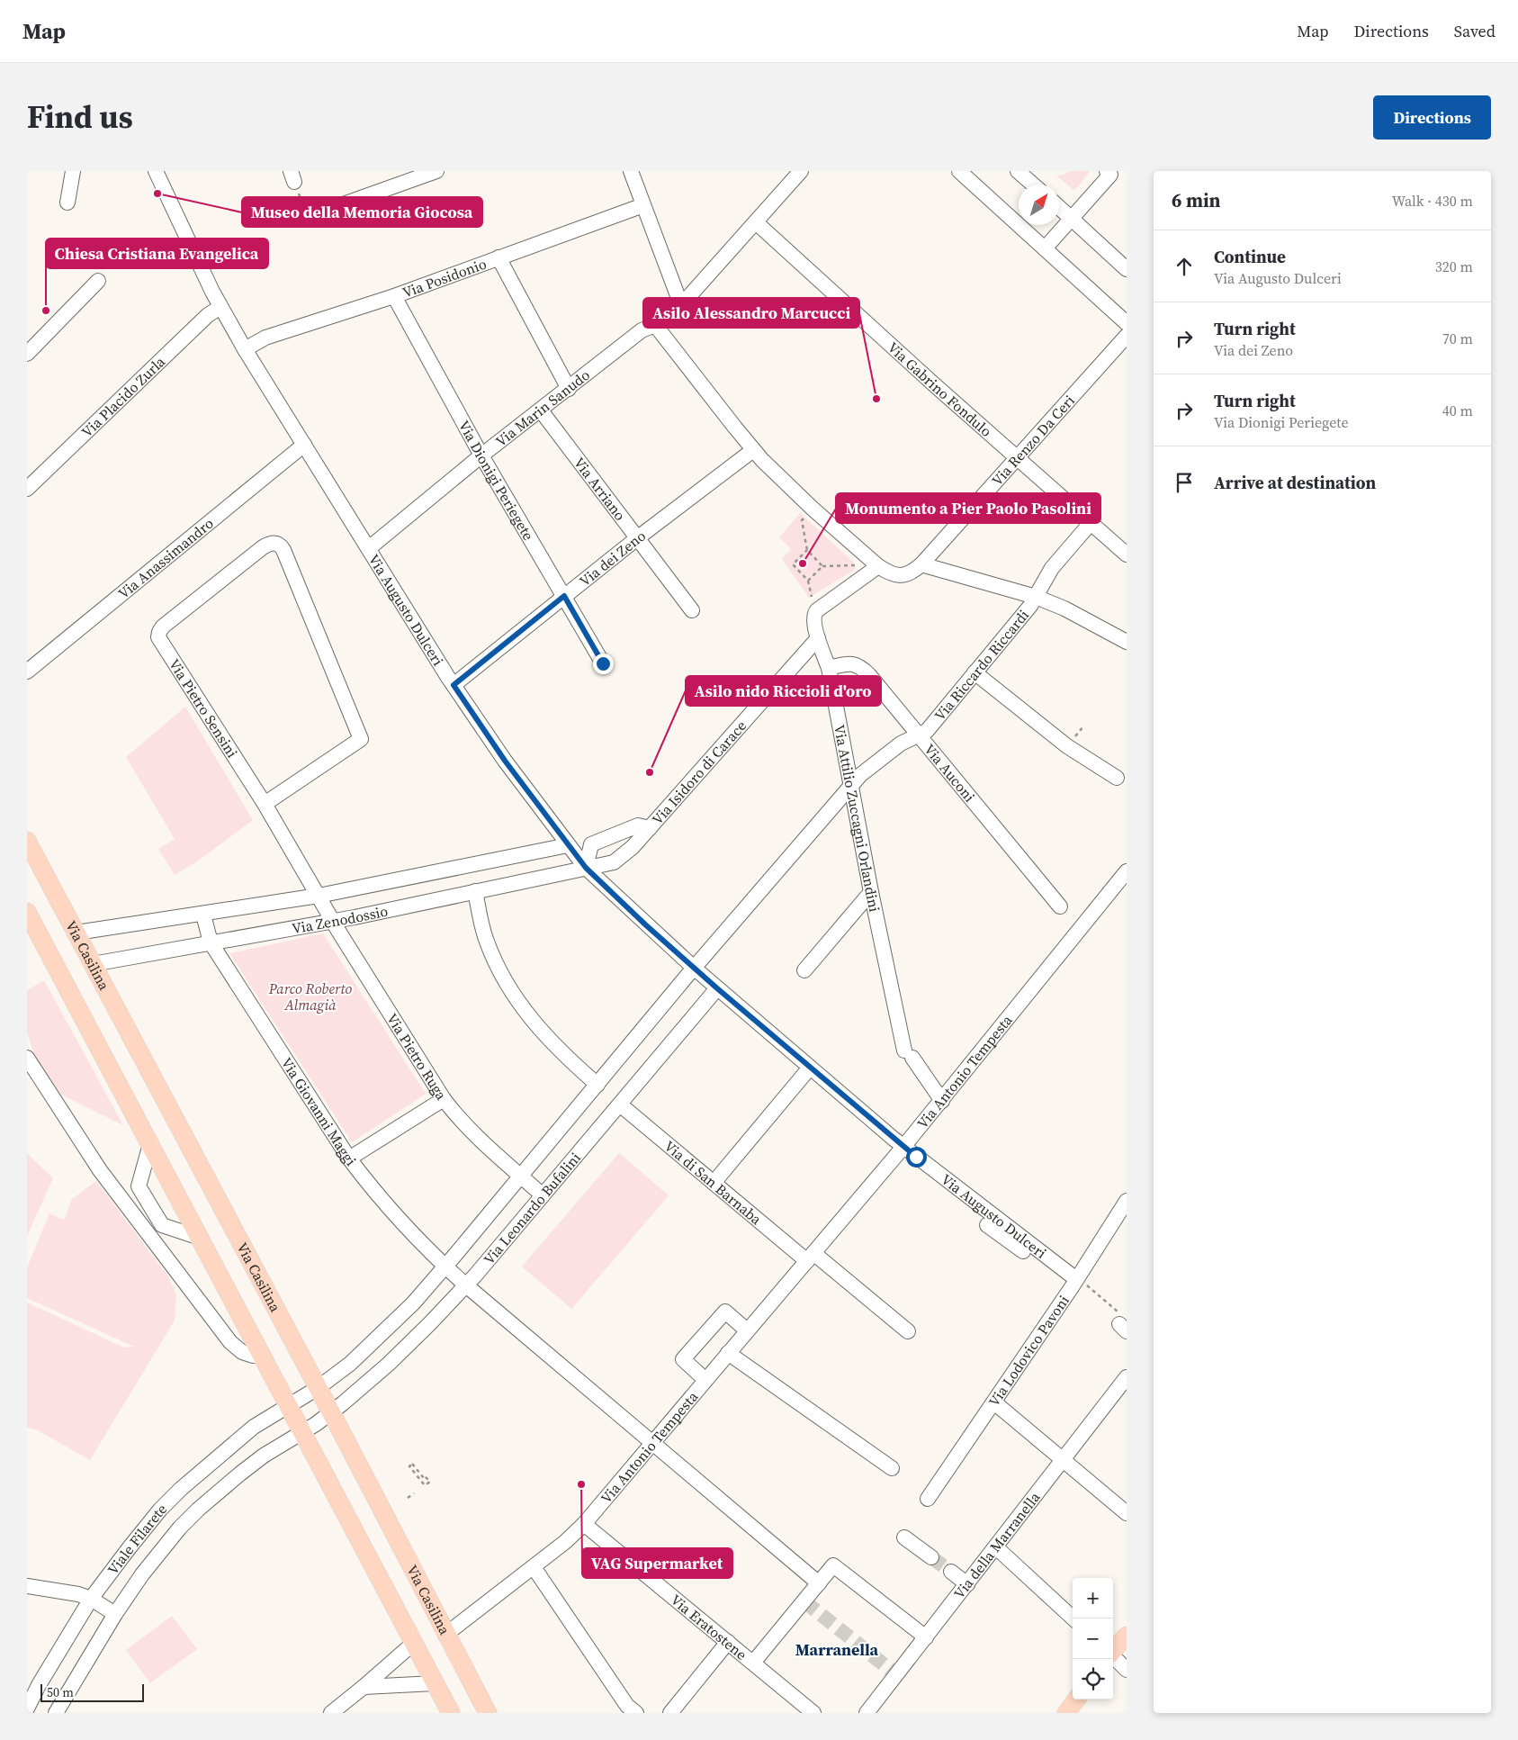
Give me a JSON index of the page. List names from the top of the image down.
{
  "streets": {
    "main road": ["Via Casilina"],
    "street": [
      "Via Posidonio",
      "Via Gabrino Fondulo",
      "Via Placido Zurla",
      "Via Marin Sanudo",
      "Via Renzo Da Ceri",
      "Via Dionigi Periegete",
      "Via Arriano",
      "Via dei Zeno",
      "Via Anassimandro",
      "Via Augusto Dulceri",
      "Via Riccardo Riccardi",
      "Via Pietro Sensini",
      "Via Isidoro di Carace",
      "Via Auconi",
      "Via Attilio Zuccagni Orlandini",
      "Via Zenodossio",
      "Via Pietro Ruga",
      "Via Antonio Tempesta",
      "Via Giovanni Maggi",
      "Via di San Barnaba",
      "Via Leonardo Bufalini",
      "Via Lodovico Pavoni",
      "Viale Filarete",
      "Via della Marranella",
      "Via Eratostene"
    ]
  },
  "crossings": [
    ["Via Posidonio", "Via Dionigi Periegete"],
    ["Via Posidonio", "Via Augusto Dulceri"],
    ["Via Gabrino Fondulo", "Via Marin Sanudo"],
    ["Via Gabrino Fondulo", "Via Renzo Da Ceri"],
    ["Via Gabrino Fondulo", "Via Riccardo Riccardi"],
    ["Via Placido Zurla", "Via Augusto Dulceri"],
    ["Via Marin Sanudo", "Via Renzo Da Ceri"],
    ["Via Marin Sanudo", "Via Dionigi Periegete"],
    ["Via Marin Sanudo", "Via Arriano"],
    ["Via Marin Sanudo", "Via Augusto Dulceri"],
    ["Via Renzo Da Ceri", "Via dei Zeno"],
    ["Via Renzo Da Ceri", "Via Attilio Zuccagni Orlandini"],
    ["Via Dionigi Periegete", "Via dei Zeno"],
    ["Via Arriano", "Via dei Zeno"],
    ["Via dei Zeno", "Via Augusto Dulceri"],
    ["Via Anassimandro", "Via Augusto Dulceri"],
    ["Via Augusto Dulceri", "Via Riccardo Riccardi"],
    ["Via Augusto Dulceri", "Via Isidoro di Carace"],
    ["Via Augusto Dulceri", "Via Zenodossio"],
    ["Via Augusto Dulceri", "Via Antonio Tempesta"],
    ["Via Augusto Dulceri", "Via Leonardo Bufalini"],
    ["Via Augusto Dulceri", "Via Lodovico Pavoni"],
    ["Via Riccardo Riccardi", "Via Auconi"],
    ["Via Riccardo Riccardi", "Via Attilio Zuccagni Orlandini"],
    ["Via Riccardo Riccardi", "Via Leonardo Bufalini"],
    ["Via Pietro Sensini", "Via Zenodossio"],
    ["Via Pietro Sensini", "Via Pietro Ruga"],
    ["Via Isidoro di Carace", "Via Attilio Zuccagni Orlandini"],
    ["Via Isidoro di Carace", "Via Zenodossio"],
    ["Via Auconi", "Via Attilio Zuccagni Orlandini"],
    ["Via Attilio Zuccagni Orlandini", "Via Antonio Tempesta"],
    ["Via Zenodossio", "Via Casilina"],
    ["Via Zenodossio", "Via Pietro Ruga"],
    ["Via Zenodossio", "Via Giovanni Maggi"],
    ["Via Casilina", "Via Antonio Tempesta"],
    ["Via Casilina", "Via Leonardo Bufalini"],
    ["Via Casilina", "Viale Filarete"],
    ["Via Pietro Ruga", "Via Leonardo Bufalini"],
    ["Via Antonio Tempesta", "Via di San Barnaba"],
    ["Via Antonio Tempesta", "Via Eratostene"],
    ["Via Giovanni Maggi", "Via Leonardo Bufalini"],
    ["Via di San Barnaba", "Via Leonardo Bufalini"],
    ["Via Leonardo Bufalini", "Viale Filarete"]
  ],
  "districts": ["Marranella"],
  "parks": ["Parco Roberto Almagià"],
  "places": [
    "Museo della Memoria Giocosa",
    "Chiesa Cristiana Evangelica",
    "Asilo Alessandro Marcucci",
    "Monumento a Pier Paolo Pasolini",
    "Asilo nido Riccioli d'oro",
    "VAG Supermarket"
  ],
  "scale_bar": "50 m",
  "north": "top right",
  "page": {
    "header": "Map",
    "nav": ["Map", "Directions", "Saved"],
    "title": "Find us",
    "buttons": "Directions",
    "heading": ["6 min", "Walk · 430 m"],
    "list": [
      ["Continue", "Via Augusto Dulceri", "320 m"],
      ["Turn right", "Via dei Zeno", "70 m"],
      ["Turn right", "Via Dionigi Periegete", "40 m"],
      "Arrive at destination"
    ],
    "map_buttons": ["+", "−"],
    "scale": "50 m"
  }
}
